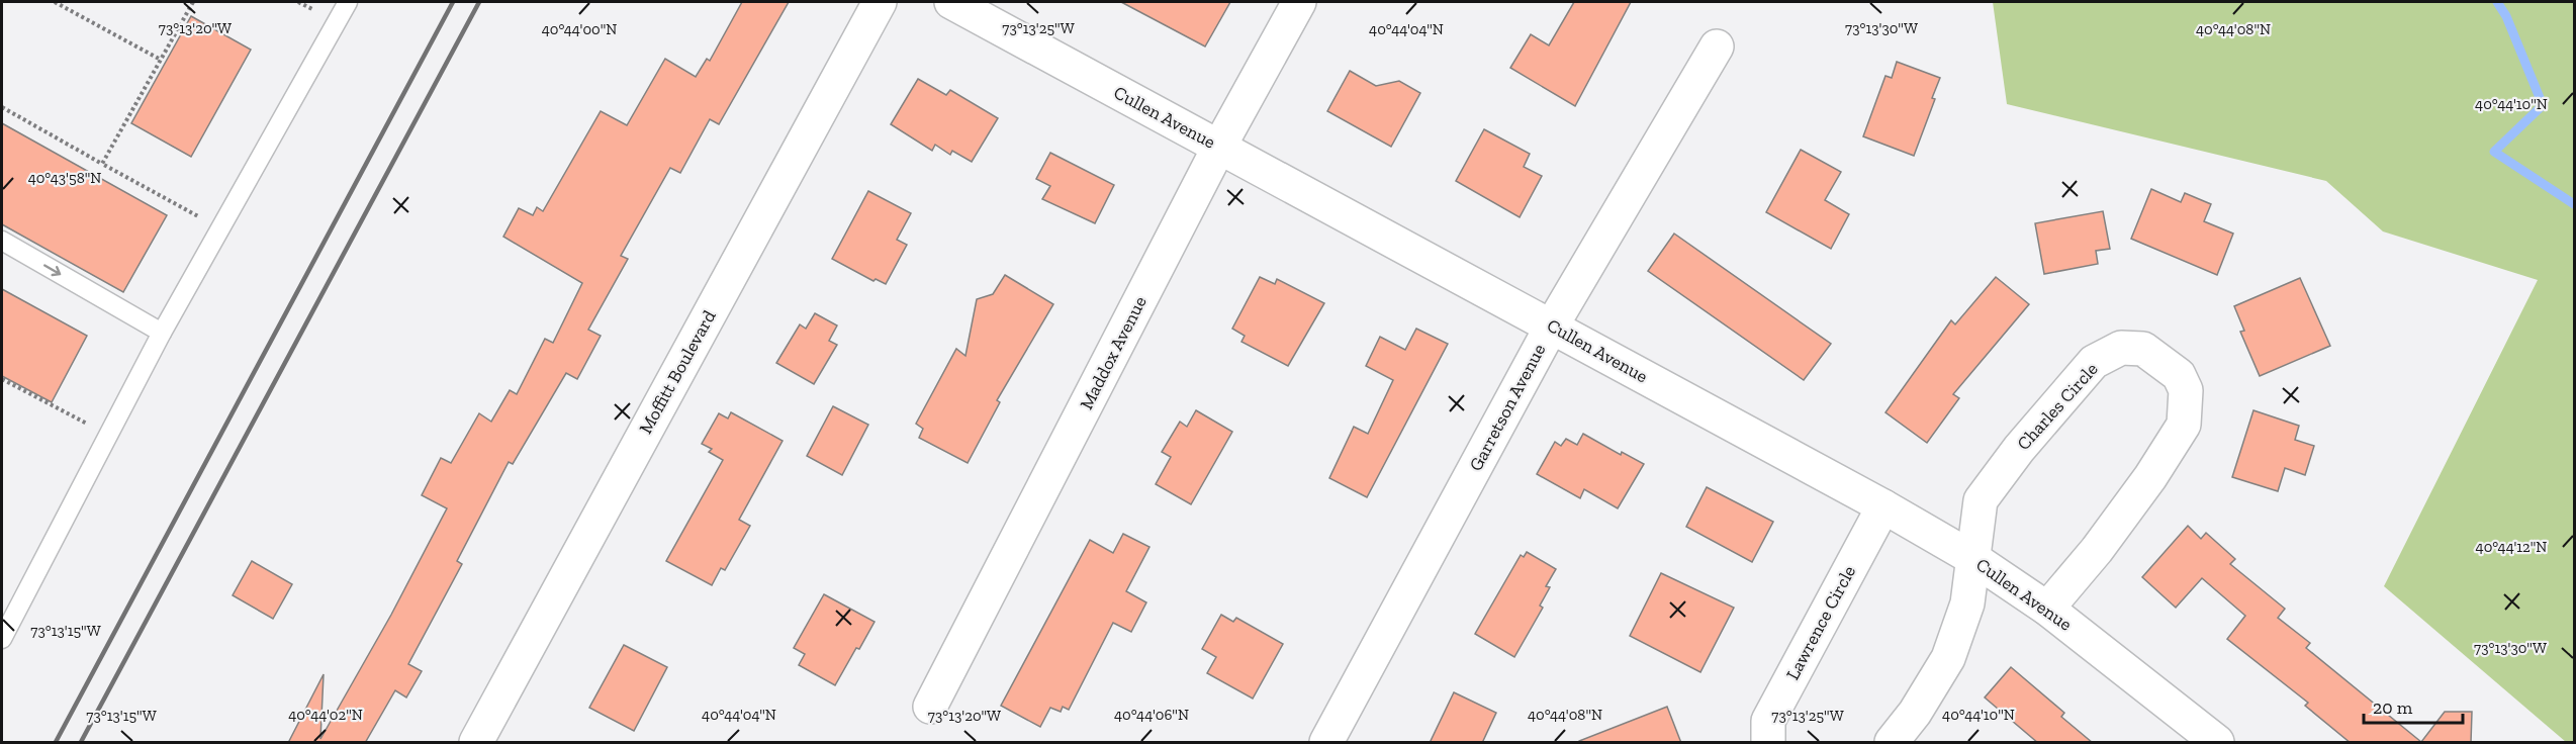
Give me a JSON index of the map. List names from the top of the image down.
{
  "streets": {
    "street": [
      "Cullen Avenue",
      "Maddox Avenue",
      "Moffitt Boulevard",
      "Charles Circle",
      "Garretson Avenue",
      "Lawrence Circle"
    ]
  },
  "crossings": [
    ["Cullen Avenue", "Maddox Avenue"],
    ["Cullen Avenue", "Charles Circle"],
    ["Cullen Avenue", "Garretson Avenue"],
    ["Cullen Avenue", "Lawrence Circle"]
  ],
  "scale_bar": "20 m",
  "coordinates": [
    "73°13'20\"W",
    "73°13'25\"W",
    "73°13'30\"W",
    "40°44'00\"N",
    "40°44'04\"N",
    "40°44'08\"N",
    "40°44'10\"N",
    "40°43'58\"N",
    "40°44'12\"N",
    "73°13'15\"W",
    "40°44'02\"N",
    "40°44'06\"N"
  ]
}
